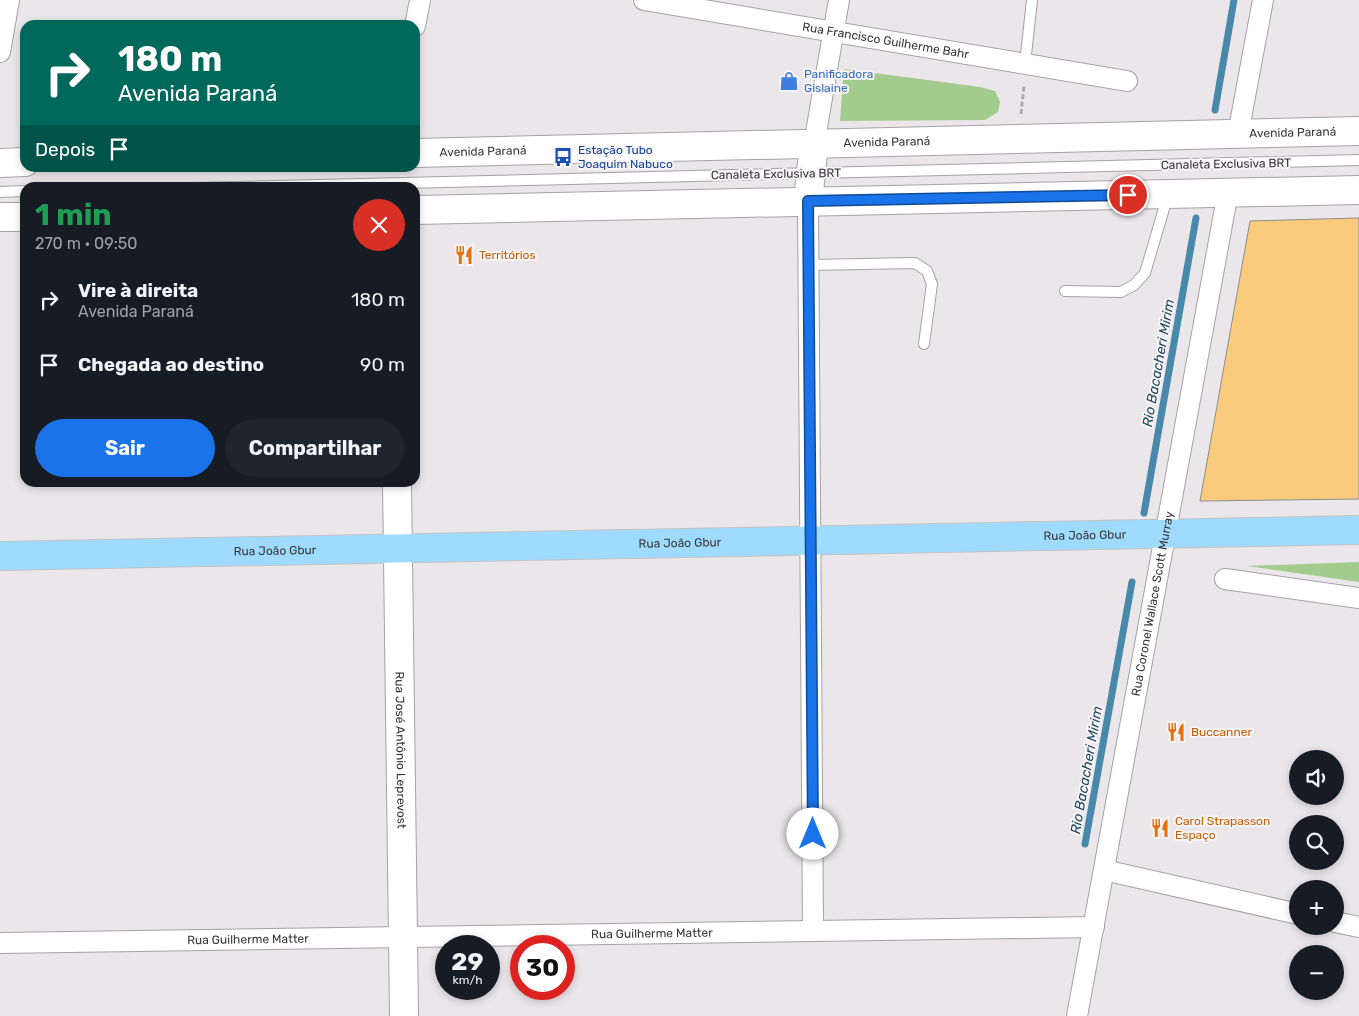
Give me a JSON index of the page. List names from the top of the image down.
{
  "streets": {
    "main road": ["Rua João Gbur"],
    "street": [
      "Rua Francisco Guilherme Bahr",
      "Avenida Paraná",
      "Rua Coronel Wallace Scott Murray",
      "Rua José Antônio Leprevost",
      "Rua Guilherme Matter"
    ],
    "lane": ["Canaleta Exclusiva BRT"]
  },
  "crossings": [
    ["Rua João Gbur", "Rua Coronel Wallace Scott Murray"],
    ["Rua João Gbur", "Rua José Antônio Leprevost"],
    ["Rua Coronel Wallace Scott Murray", "Rua Guilherme Matter"],
    ["Rua José Antônio Leprevost", "Rua Guilherme Matter"]
  ],
  "water": ["Rio Bacacheri Mirim"],
  "places": {
    "shop": ["Panificadora Gislaine"],
    "bus stop": ["Estação Tubo Joaquim Nabuco"],
    "restaurant": ["Territórios", "Buccanner", "Carol Strapasson Espaço"]
  },
  "page": {
    "turn": ["180 m", "Avenida Paraná"],
    "then": "Depois",
    "heading": ["1 min", "270 m · 09:50"],
    "list": [
      {
        "name": "Vire à direita",
        "note": "Avenida Paraná",
        "value": "180 m"
      },
      {
        "name": "Chegada ao destino",
        "value": "90 m"
      }
    ],
    "buttons": ["Sair", "Compartilhar"],
    "map_buttons": ["+", "−"],
    "speed": "29 km/h",
    "limit": "30"
  }
}
